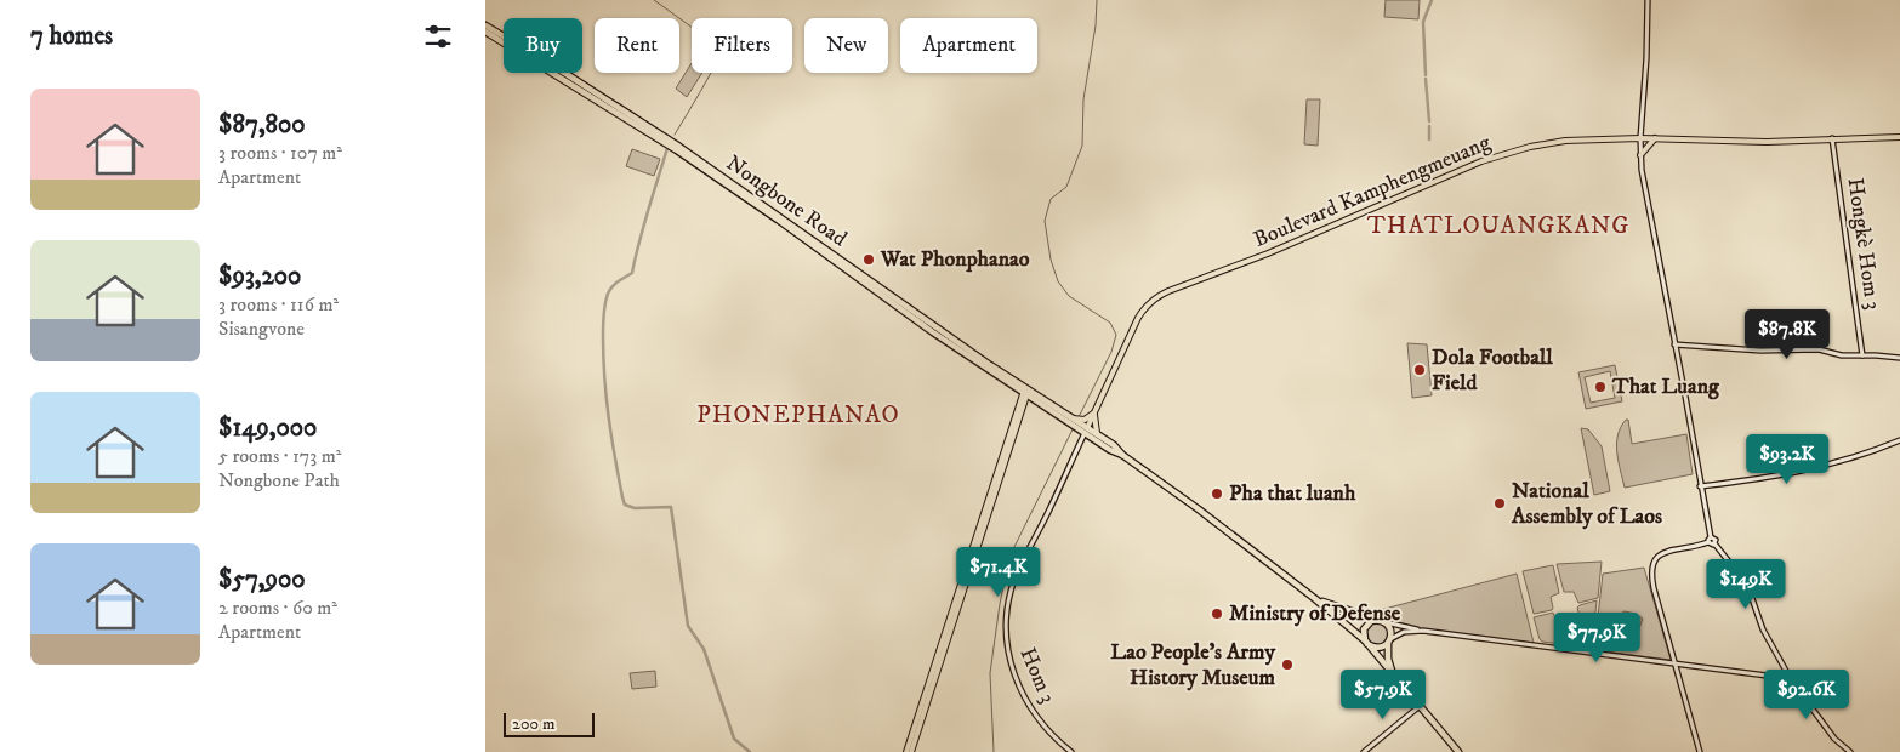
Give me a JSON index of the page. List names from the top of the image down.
{
  "streets": {
    "highway": ["Nongbone Road"],
    "main road": ["Boulevard Kamphengmeuang"],
    "street": ["Hongkè Hom 3", "Hom 3"]
  },
  "crossings": [
    ["Boulevard Kamphengmeuang", "Nongbone Road"],
    ["Boulevard Kamphengmeuang", "Hongkè Hom 3"],
    ["Boulevard Kamphengmeuang", "Hom 3"],
    ["Nongbone Road", "Hom 3"]
  ],
  "districts": ["THATLOUANGKANG", "PHONEPHANAO"],
  "places": [
    "Wat Phonphanao",
    "Dola Football Field",
    "That Luang",
    "Pha that luanh",
    "National Assembly of Laos",
    "Ministry of Defense",
    "Lao People's Army History Museum"
  ],
  "scale_bar": "200 m",
  "page": {
    "heading": "7 homes",
    "chip": [
      "Buy",
      "Rent",
      "Filters",
      "New",
      "Apartment"
    ],
    "list": [
      {
        "name": "$87,800",
        "note": "3 rooms · 107 m² · Apartment"
      },
      {
        "name": "$93,200",
        "note": "3 rooms · 116 m² · Sisangvone"
      },
      {
        "name": "$149,000",
        "note": "5 rooms · 173 m² · Nongbone Path"
      },
      {
        "name": "$57,900",
        "note": "2 rooms · 60 m² · Apartment"
      }
    ],
    "price": [
      "$87.8K",
      "$93.2K",
      "$71.4K",
      "$149K",
      "$77.9K",
      "$57.9K",
      "$92.6K"
    ],
    "scale": "200 m"
  }
}
